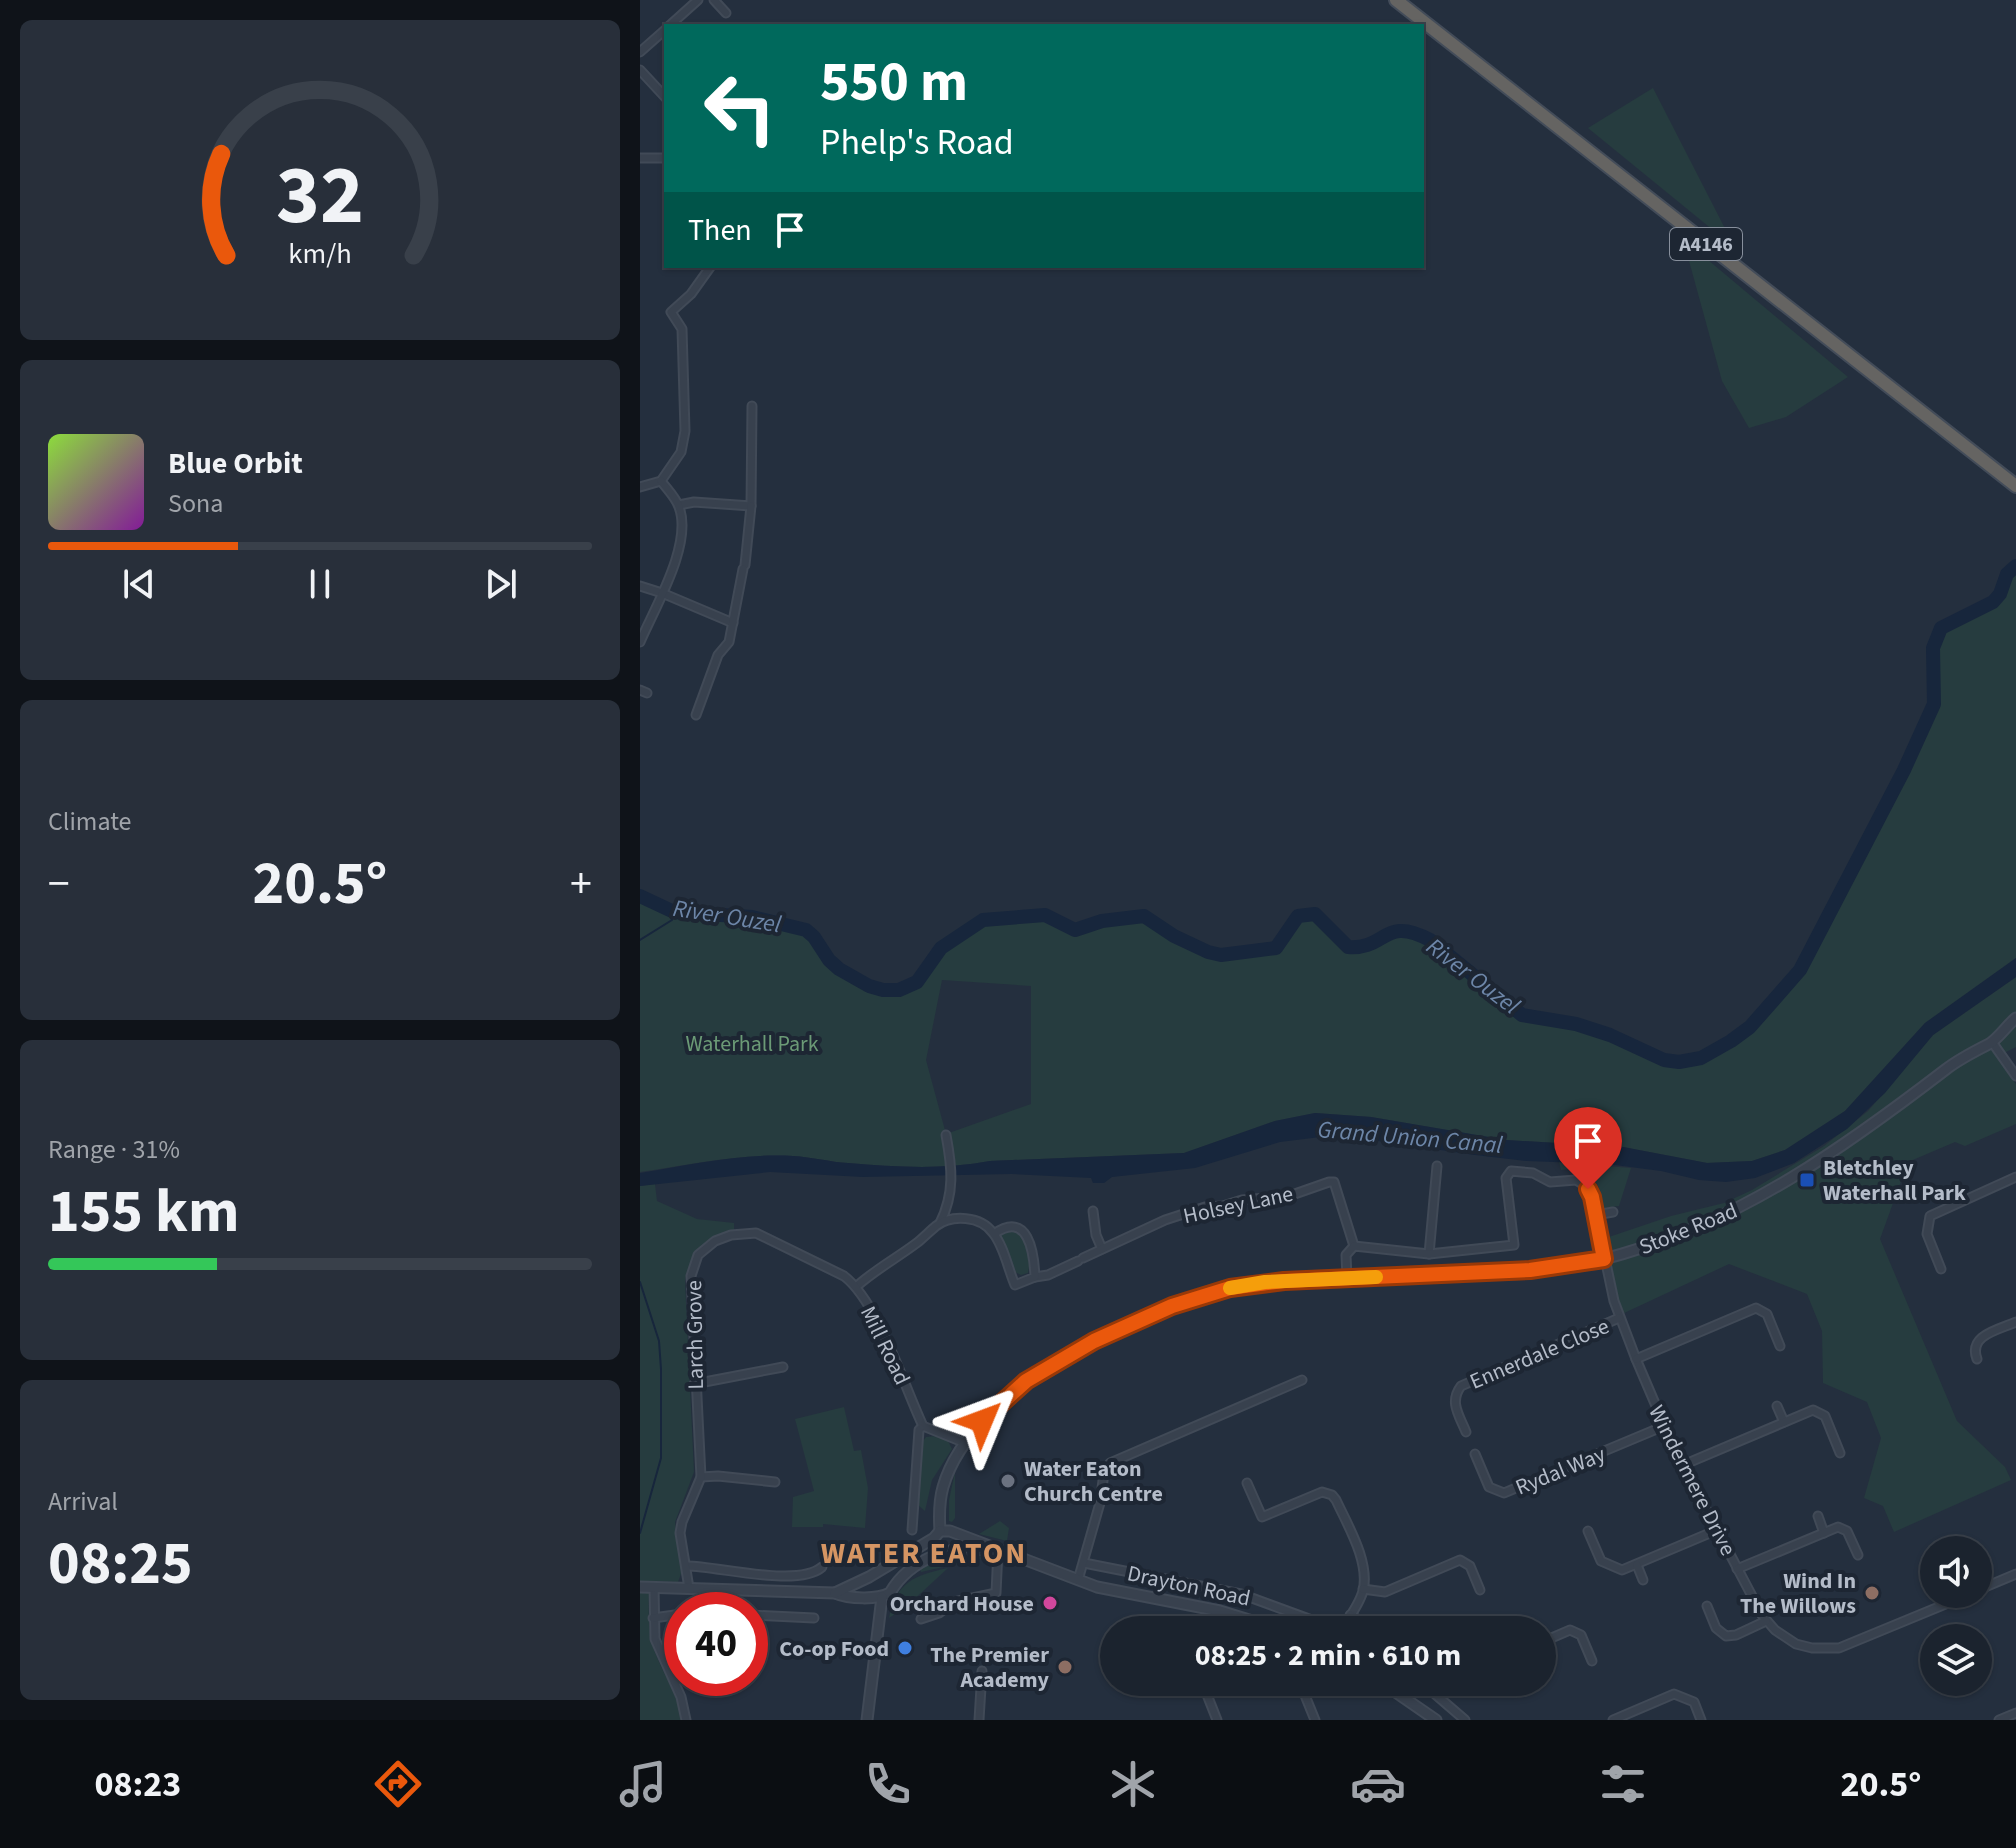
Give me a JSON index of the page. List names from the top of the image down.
{
  "streets": {
    "highway": ["A4146"],
    "street": [
      "Holsey Lane",
      "Stoke Road",
      "Larch Grove",
      "Mill Road",
      "Ennerdale Close",
      "Rydal Way",
      "Windermere Drive",
      "Drayton Road"
    ]
  },
  "crossings": [
    ["Stoke Road", "Windermere Drive"],
    ["Stoke Road", "Drayton Road"],
    ["Larch Grove", "Mill Road"],
    ["Ennerdale Close", "Windermere Drive"],
    ["Rydal Way", "Windermere Drive"]
  ],
  "districts": ["WATER EATON"],
  "water": ["River Ouzel", "Grand Union Canal"],
  "parks": ["Waterhall Park"],
  "places": {
    "transit": ["Bletchley Waterhall Park"],
    "other": [
      "Water Eaton Church Centre",
      "Wind In The Willows",
      "Orchard House",
      "Co-op Food",
      "The Premier Academy"
    ]
  },
  "page": {
    "turn": ["550 m", "Phelp's Road"],
    "then": "Then",
    "song": ["Blue Orbit", "Sona"],
    "tile": [
      "Climate",
      ["Range · 31%", "155 km"],
      ["Arrival", "08:25"]
    ],
    "heat": ["−", "20.5°", "+"],
    "limit": "40",
    "trip": "08:25 · 2 min · 610 m",
    "tabs": ["08:23", "20.5°"],
    "gauge": ["32", "km/h"]
  }
}
